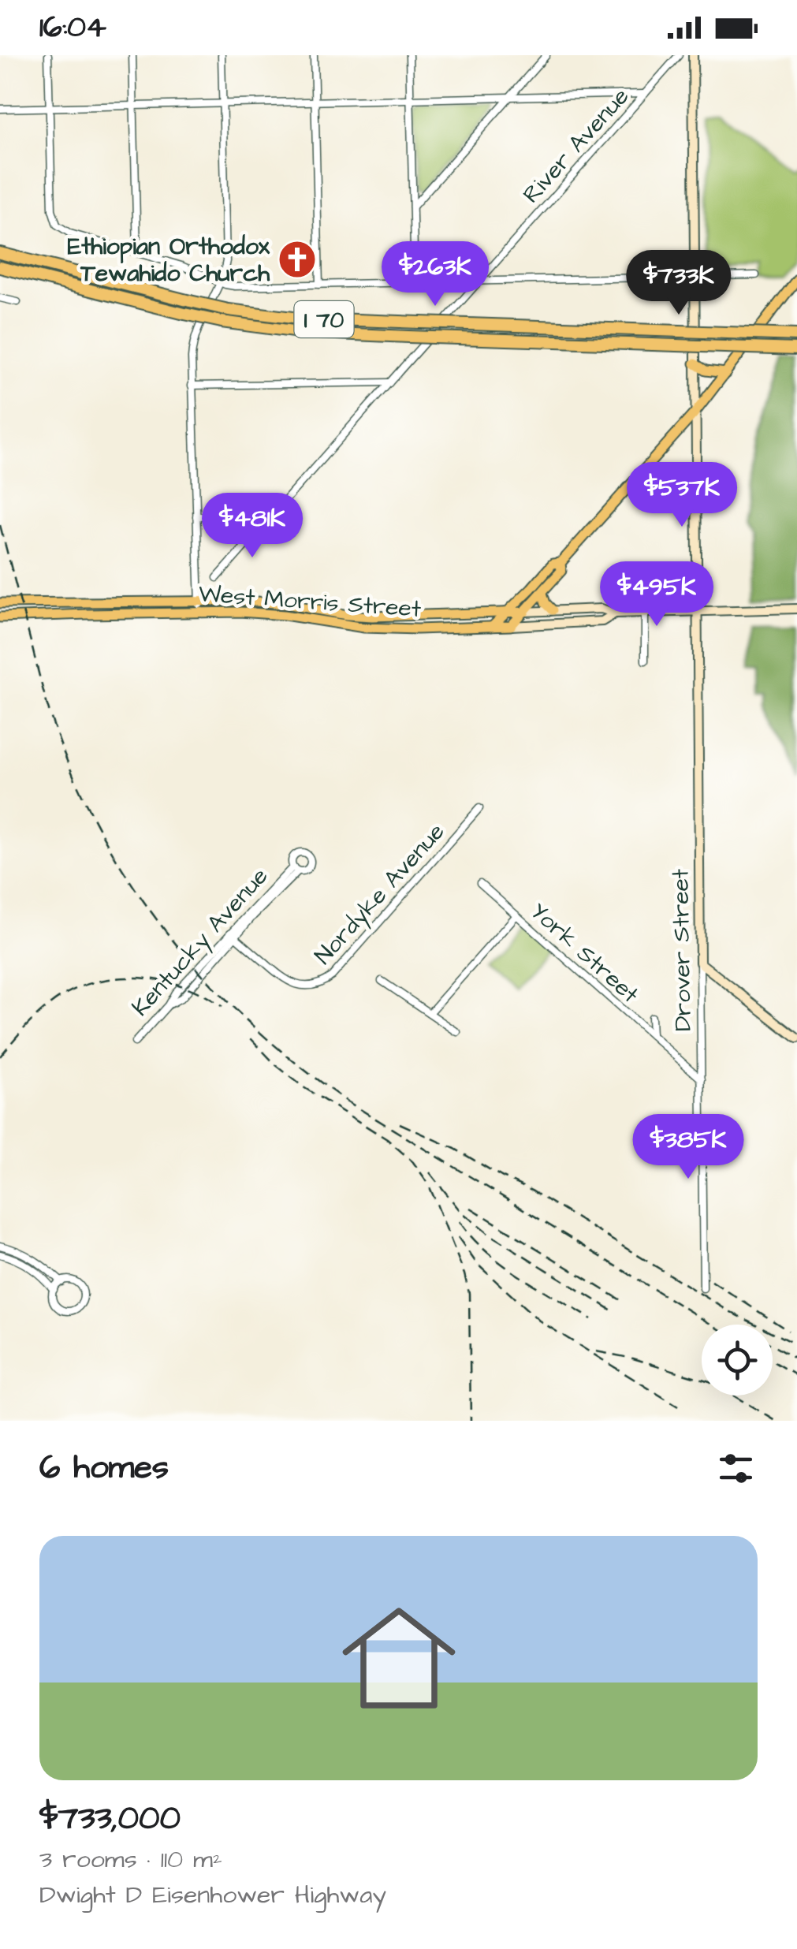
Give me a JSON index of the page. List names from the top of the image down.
{
  "streets": {
    "highway": ["I 70"],
    "main road": ["West Morris Street"],
    "street": [
      "River Avenue",
      "Nordyke Avenue",
      "Kentucky Avenue",
      "Drover Street",
      "York Street"
    ]
  },
  "crossings": [
    ["West Morris Street", "Drover Street"],
    ["Nordyke Avenue", "Kentucky Avenue"],
    ["Drover Street", "York Street"]
  ],
  "places": {
    "church": ["Ethiopian Orthodox Tewahido Church"]
  },
  "page": {
    "status": "16:04",
    "price": [
      "$263K",
      "$733K",
      "$537K",
      "$481K",
      "$495K",
      "$385K"
    ],
    "heading": "6 homes",
    "list": [
      {
        "name": "$733,000",
        "note": "3 rooms · 110 m² · Dwight D Eisenhower Highway"
      }
    ]
  }
}
